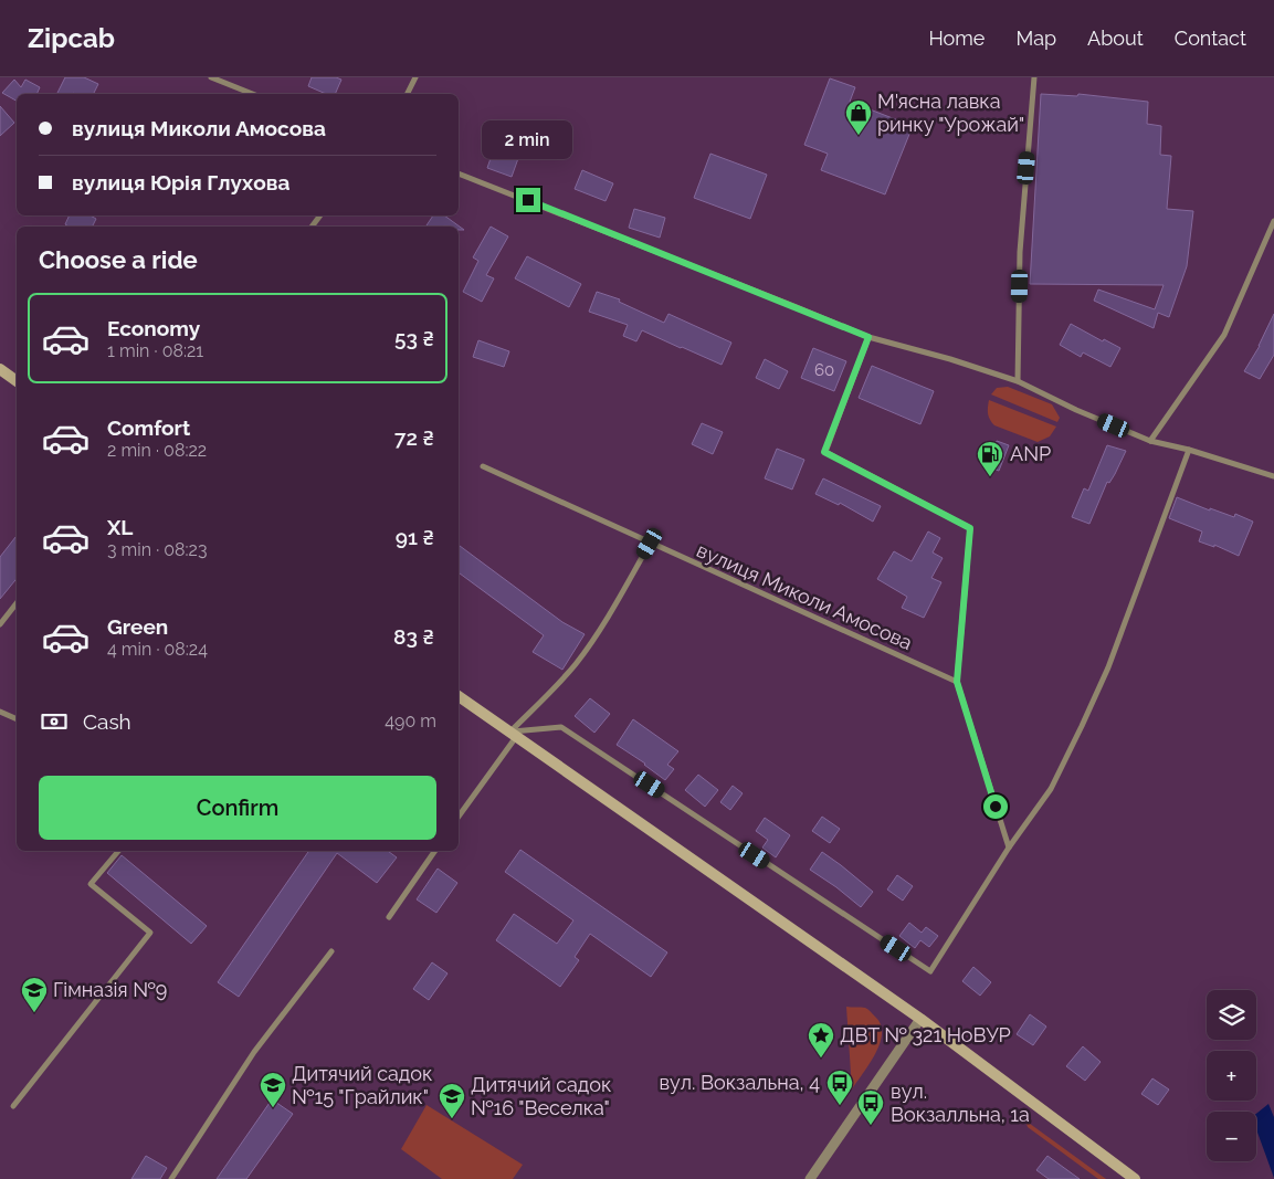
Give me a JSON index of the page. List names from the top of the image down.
{
  "streets": {
    "street": ["вулиця Миколи Амосова"]
  },
  "places": {
    "shop": ["М'ясна лавка ринку \"Урожай\""],
    "fuel station": ["ANP"],
    "school or university": ["Гімназія №9", "Дитячий садок №15 \"Грайлик\"", "Дитячий садок №16 \"Веселка\""],
    "place": ["ДВТ № 321 НоВУР"],
    "bus stop": ["вул. Вокзальна, 4", "вул. Вокзалльна, 1а"]
  },
  "house_numbers": ["60"],
  "page": {
    "header": "Zipcab",
    "nav": [
      "Home",
      "Map",
      "About",
      "Contact"
    ],
    "banner": ["вулиця Миколи Амосова", "вулиця Юрія Глухова"],
    "bubble": "2 min",
    "heading": "Choose a ride",
    "list": [
      {
        "name": "Economy",
        "note": "1 min · 08:21",
        "value": "53 ₴"
      },
      {
        "name": "Comfort",
        "note": "2 min · 08:22",
        "value": "72 ₴"
      },
      {
        "name": "XL",
        "note": "3 min · 08:23",
        "value": "91 ₴"
      },
      {
        "name": "Green",
        "note": "4 min · 08:24",
        "value": "83 ₴"
      }
    ],
    "pay": ["Cash", "490 m"],
    "buttons": "Confirm",
    "map_buttons": ["+", "−"]
  }
}
